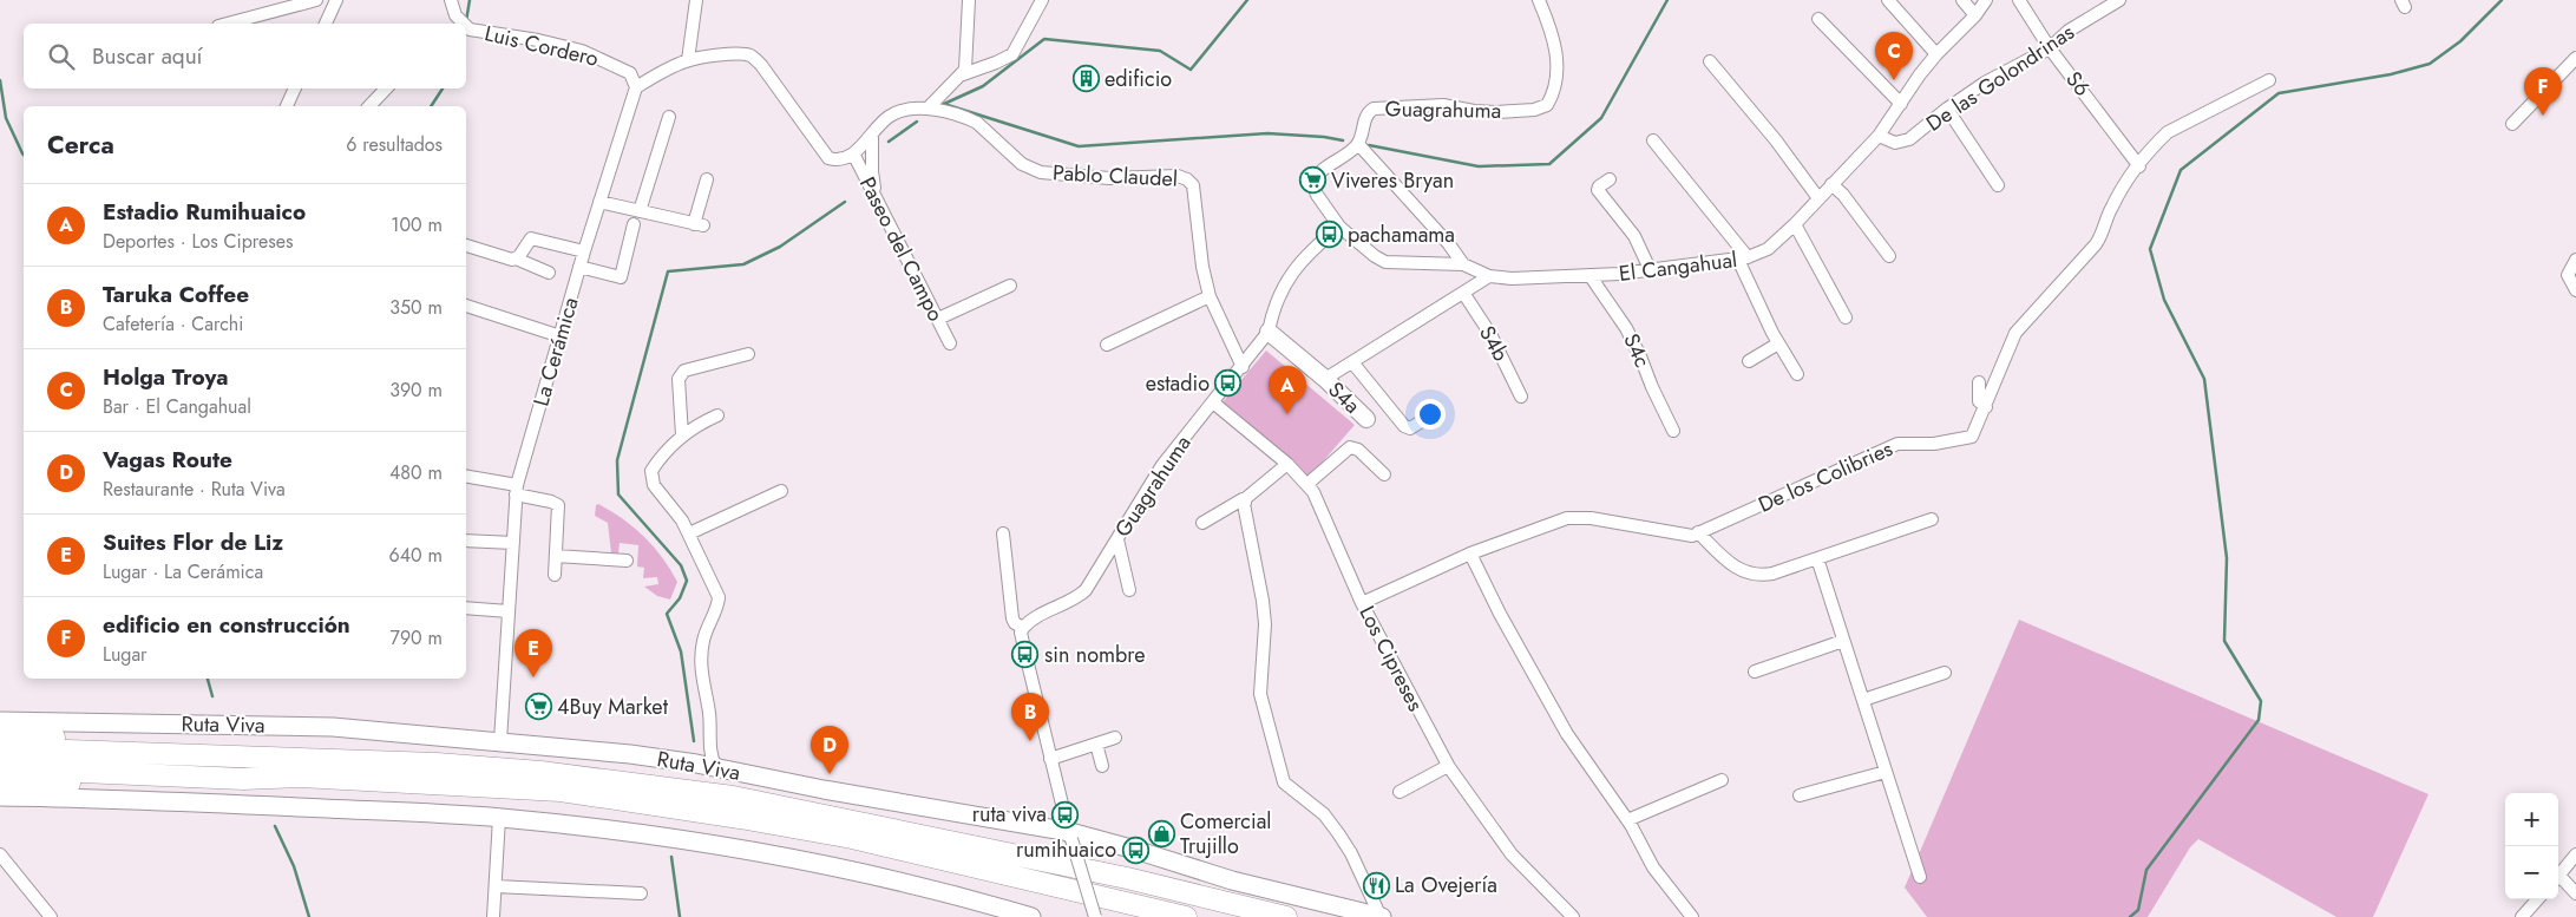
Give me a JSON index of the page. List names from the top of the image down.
{
  "streets": {
    "highway": ["Ruta Viva"],
    "street": [
      "Luis Cordero",
      "De las Golondrinas",
      "S6",
      "Guagrahuma",
      "Pablo Claudel",
      "Paseo del Campo",
      "El Cangahual",
      "S4b",
      "S4c",
      "La Cerámica",
      "S4a",
      "De los Colibries",
      "Los Cipreses"
    ]
  },
  "crossings": [
    ["Luis Cordero", "La Cerámica"],
    ["De las Golondrinas", "S6"],
    ["De las Golondrinas", "El Cangahual"],
    ["S6", "De los Colibries"],
    ["Guagrahuma", "Pablo Claudel"],
    ["Guagrahuma", "El Cangahual"],
    ["Guagrahuma", "S4a"],
    ["Guagrahuma", "Los Cipreses"],
    ["Pablo Claudel", "Paseo del Campo"],
    ["El Cangahual", "S4c"],
    ["La Cerámica", "Ruta Viva"],
    ["De los Colibries", "Los Cipreses"]
  ],
  "places": {
    "building": ["edificio"],
    "supermarket": ["Viveres Bryan", "4Buy Market"],
    "bus stop": [
      "pachamama",
      "estadio",
      "sin nombre",
      "ruta viva",
      "rumihuaico"
    ],
    "shop": ["Comercial Trujillo"],
    "restaurant": ["La Ovejería"]
  },
  "page": {
    "search": "Buscar aquí",
    "pins": [
      "C",
      "F",
      "A",
      "E",
      "B",
      "D"
    ],
    "heading": ["Cerca", "6 resultados"],
    "list": [
      {
        "mark": "A",
        "name": "Estadio Rumihuaico",
        "note": "Deportes · Los Cipreses",
        "value": "100 m"
      },
      {
        "mark": "B",
        "name": "Taruka Coffee",
        "note": "Cafetería · Carchi",
        "value": "350 m"
      },
      {
        "mark": "C",
        "name": "Holga Troya",
        "note": "Bar · El Cangahual",
        "value": "390 m"
      },
      {
        "mark": "D",
        "name": "Vagas Route",
        "note": "Restaurante · Ruta Viva",
        "value": "480 m"
      },
      {
        "mark": "E",
        "name": "Suites Flor de Liz",
        "note": "Lugar · La Cerámica",
        "value": "640 m"
      },
      {
        "mark": "F",
        "name": "edificio en construcción",
        "note": "Lugar",
        "value": "790 m"
      }
    ],
    "map_buttons": ["+", "−"]
  }
}
